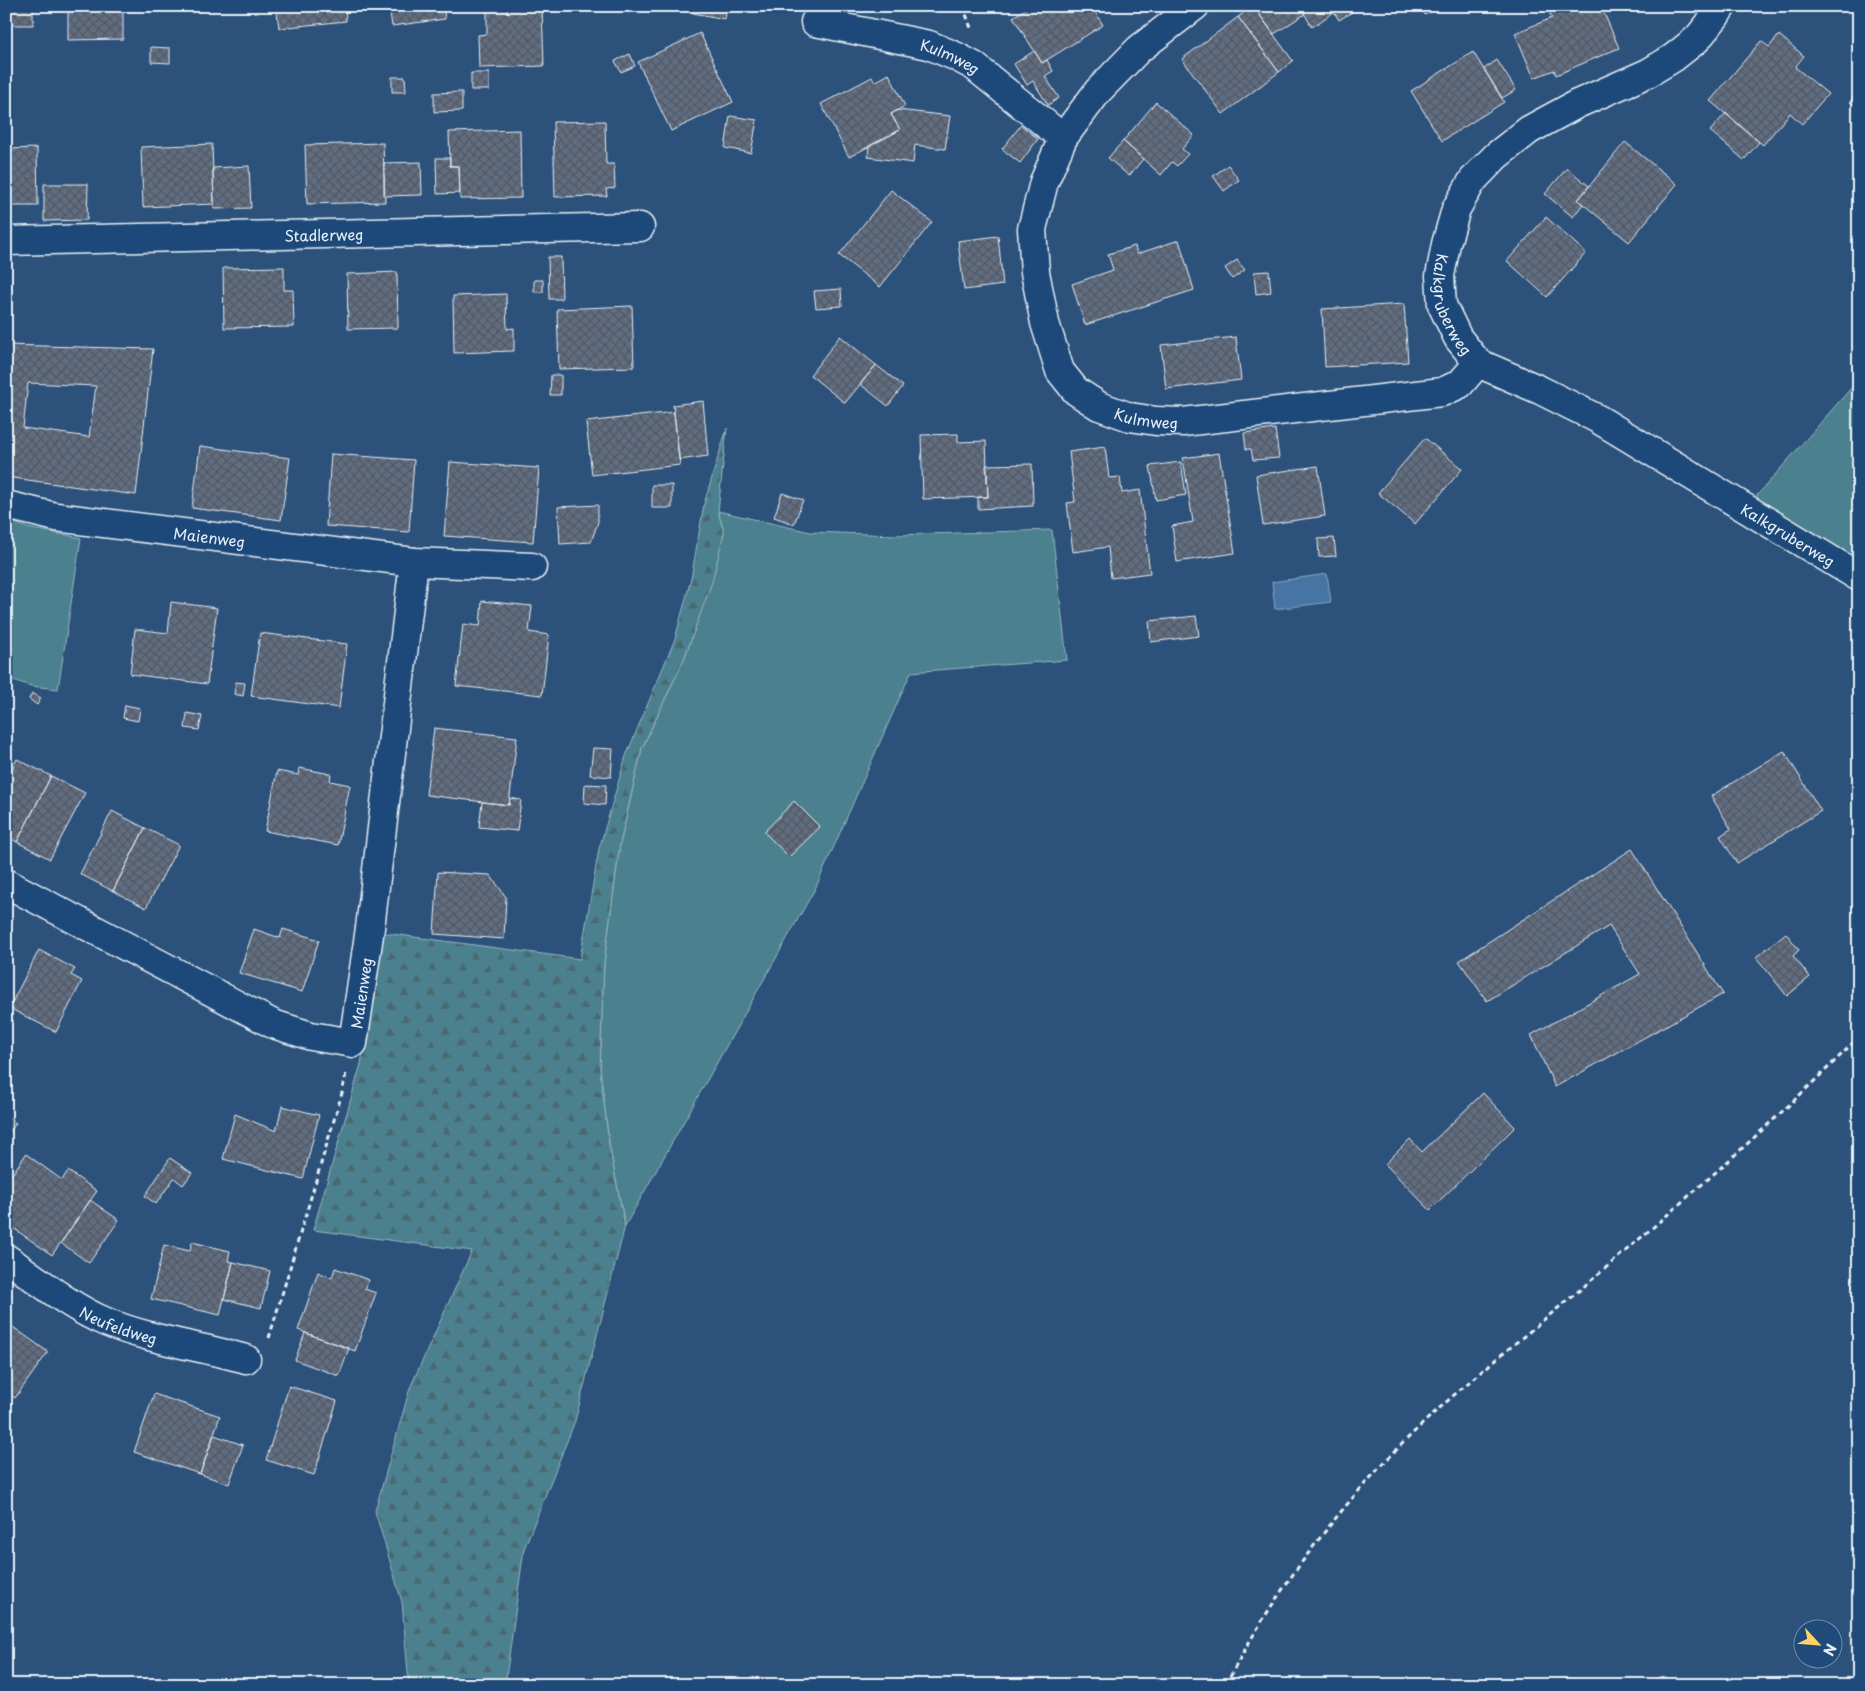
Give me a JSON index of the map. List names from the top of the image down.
{
  "streets": {
    "street": [
      "Kulmweg",
      "Stadlerweg",
      "Kalkgruberweg",
      "Maienweg",
      "Neufeldweg"
    ]
  },
  "crossings": [
    ["Kulmweg", "Kalkgruberweg"]
  ],
  "north": "bottom right"
}
